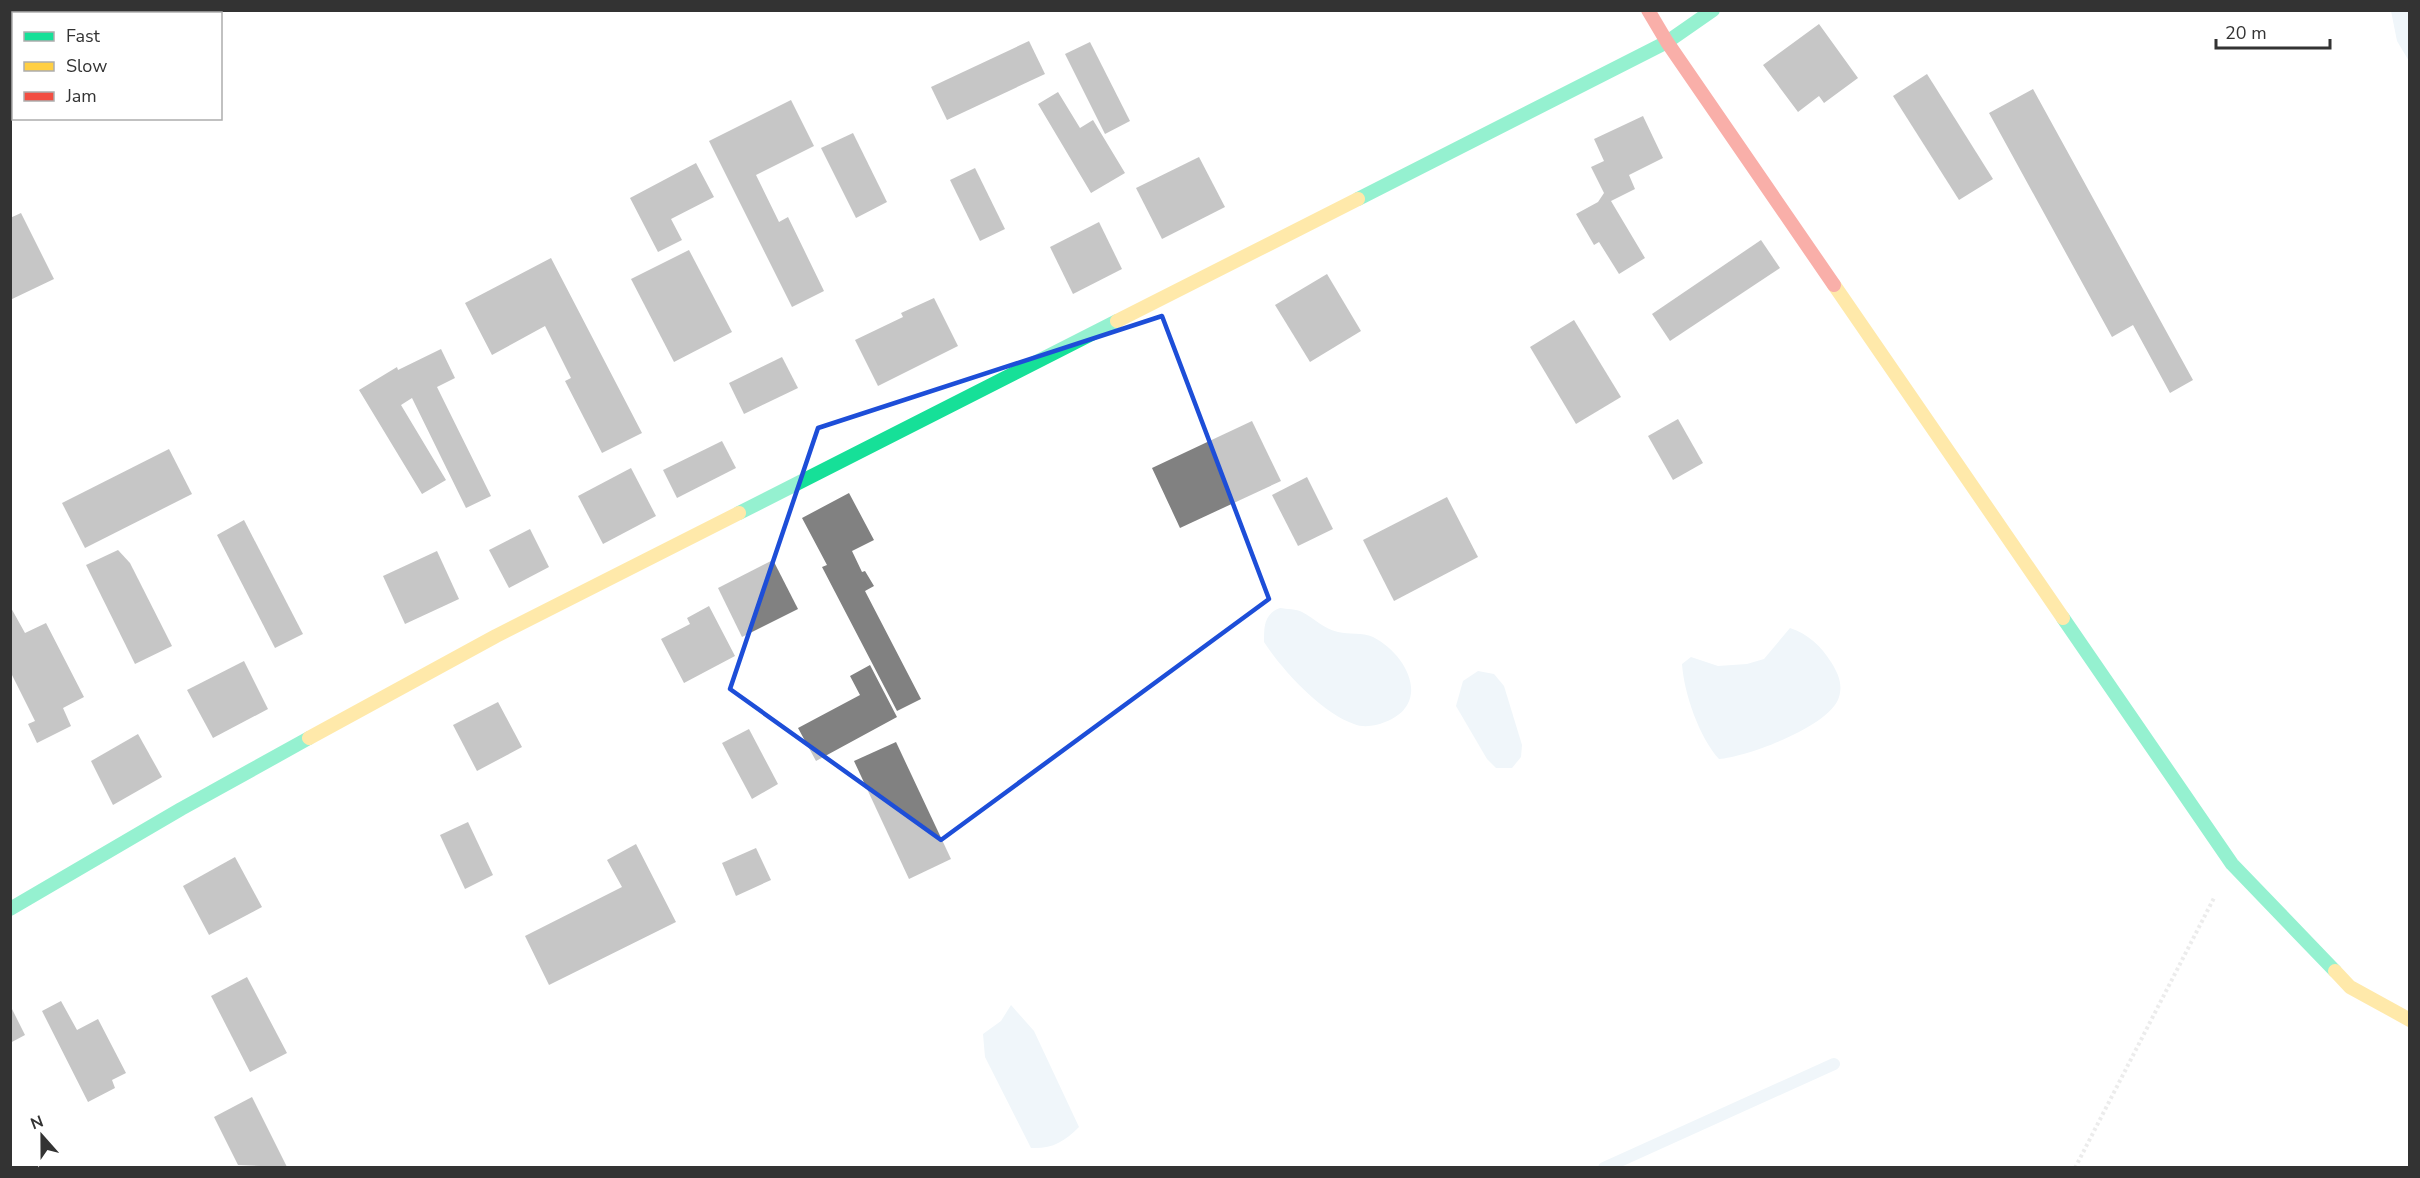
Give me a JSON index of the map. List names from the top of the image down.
{
  "legend": ["Fast", "Slow", "Jam"],
  "scale_bar": "20 m",
  "north": "top"
}
